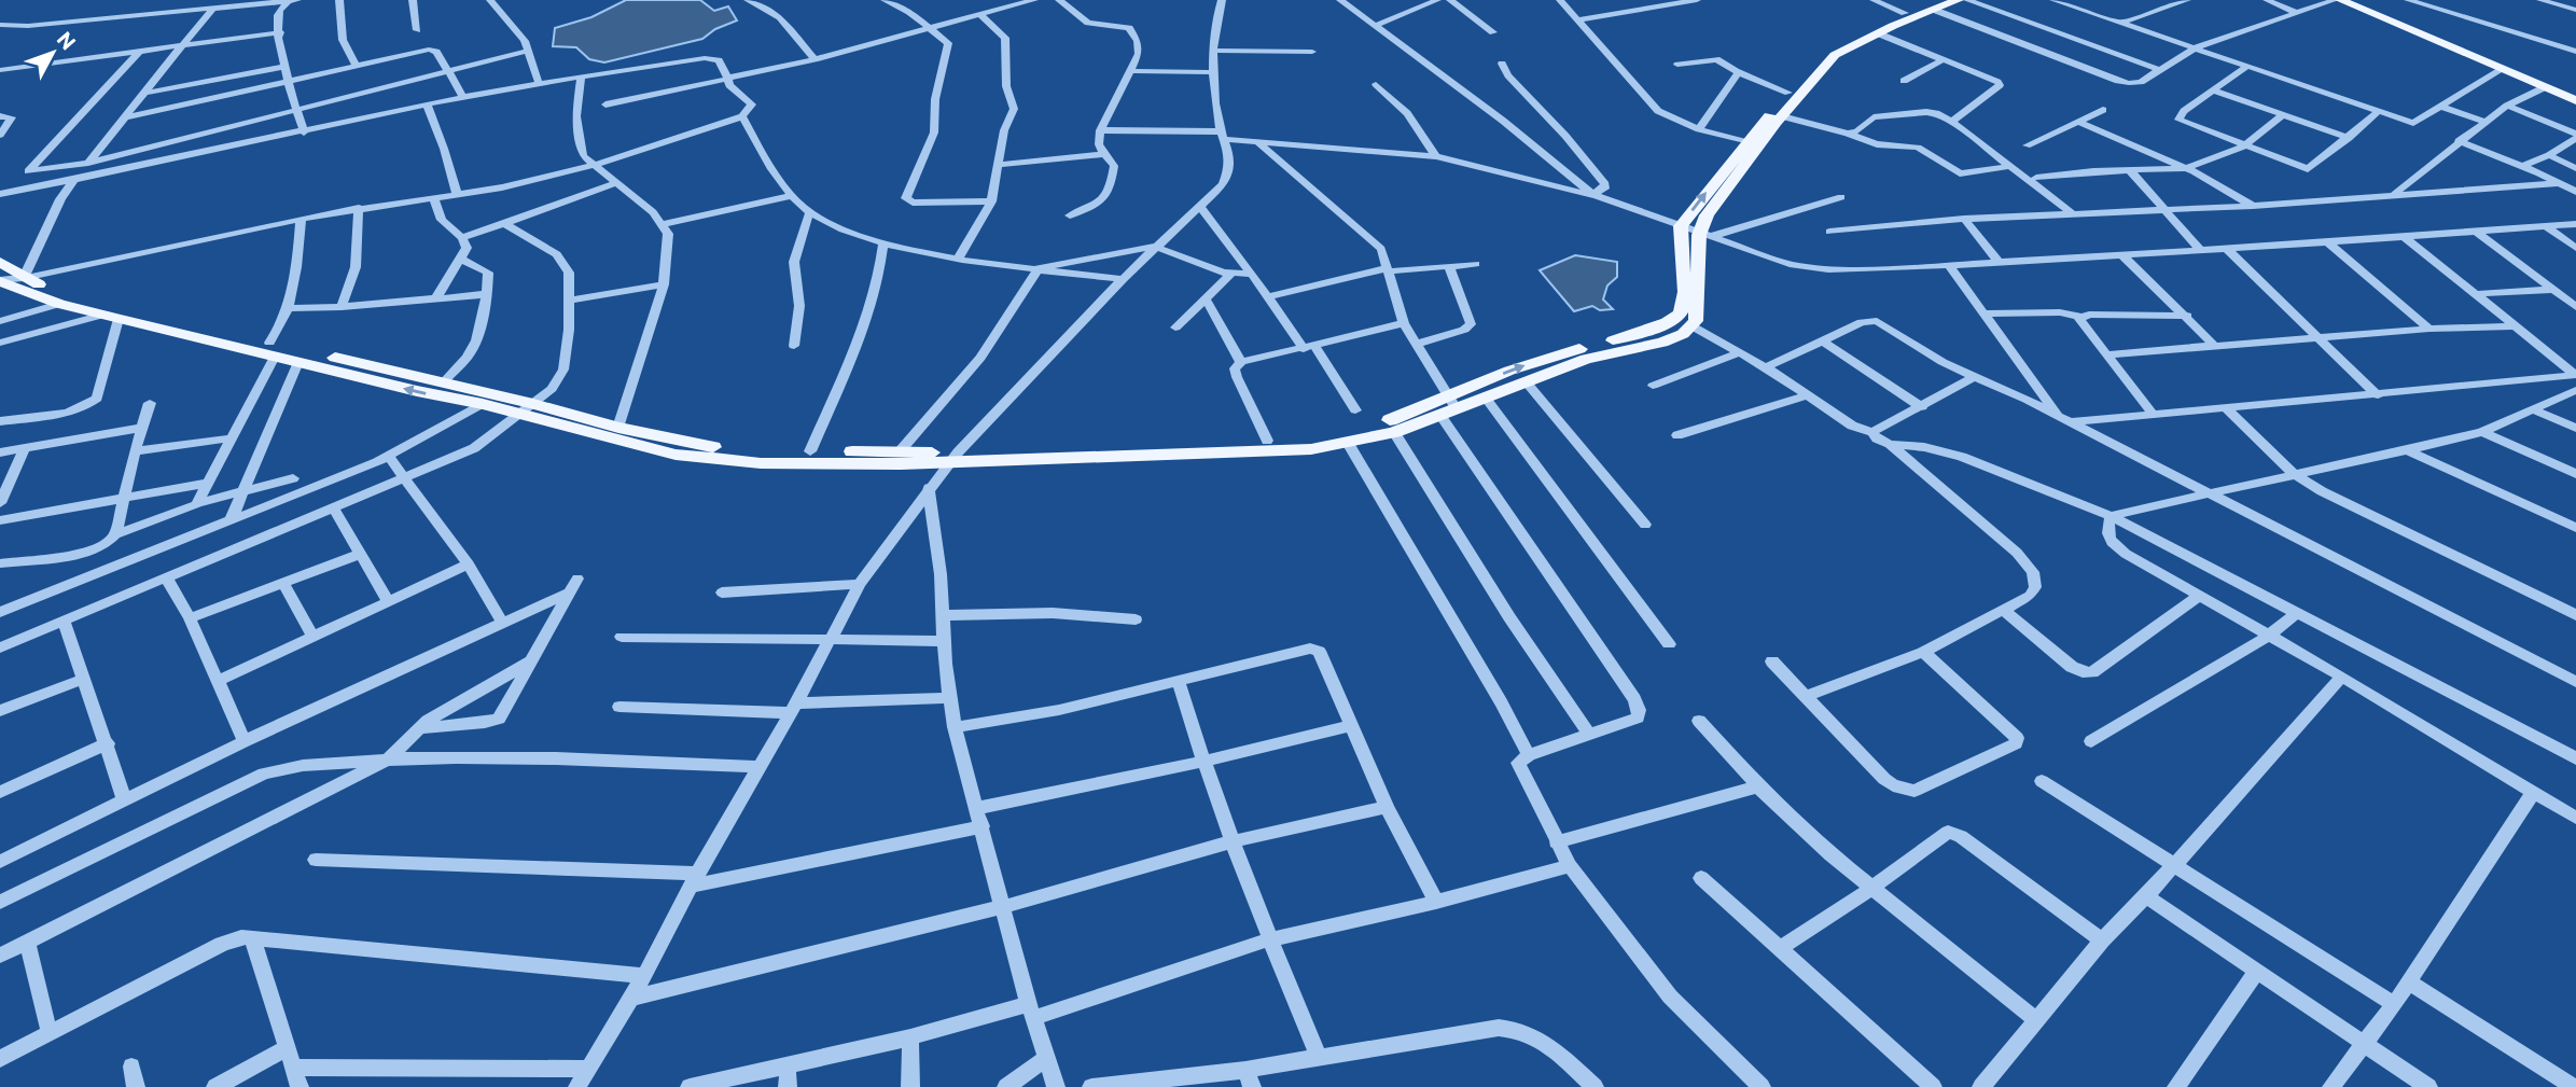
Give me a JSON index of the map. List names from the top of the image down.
{
  "north": "top right"
}
